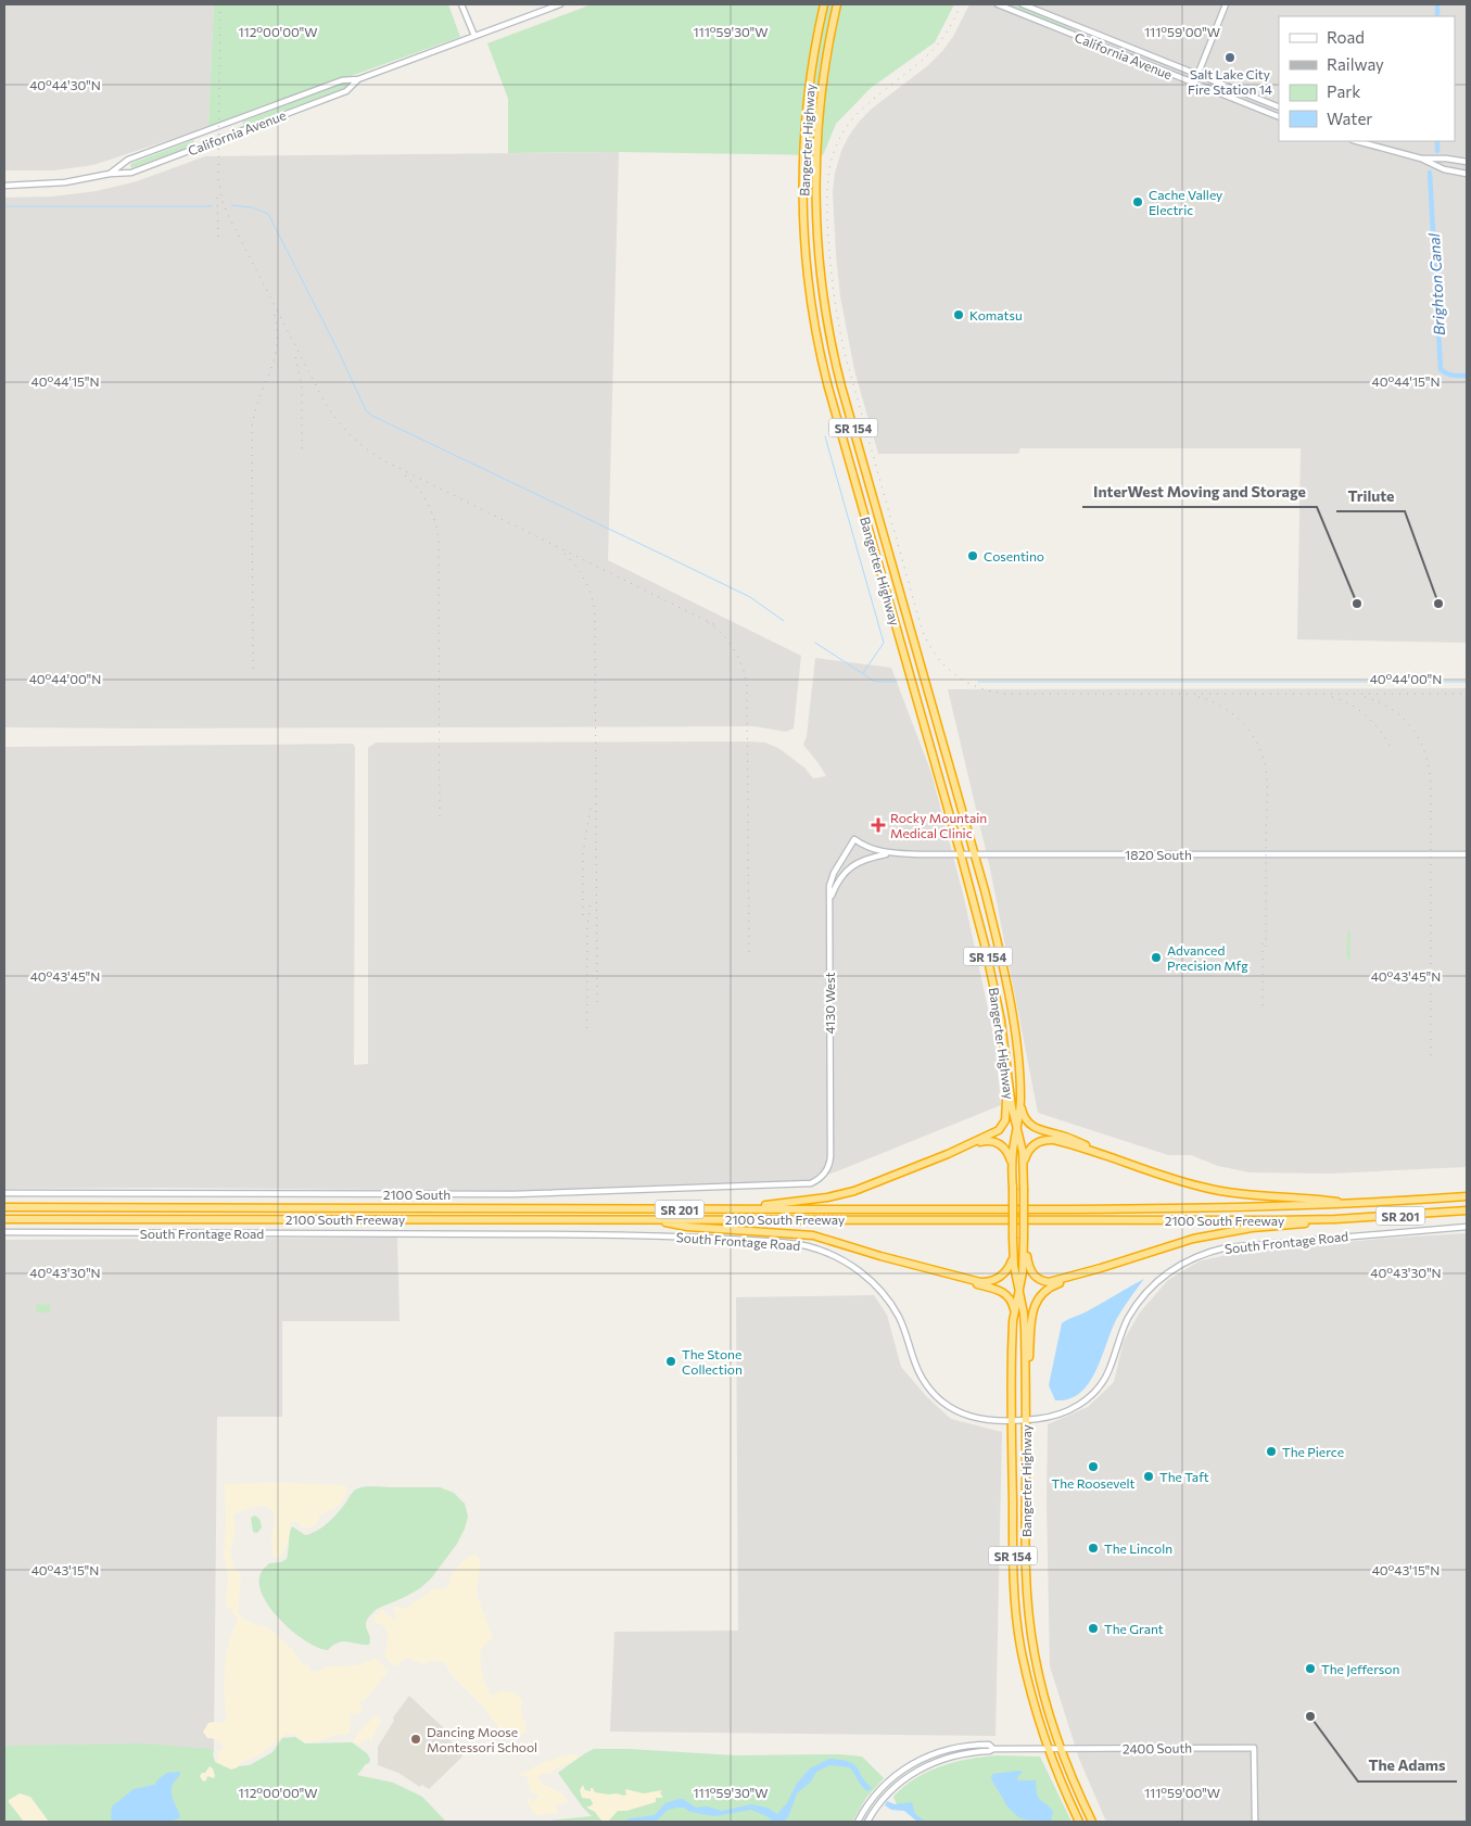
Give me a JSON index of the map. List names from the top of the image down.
{
  "streets": {
    "highway": [
      "Bangerter Highway",
      "SR 154",
      "SR 201",
      "2100 South Freeway"
    ],
    "street": [
      "California Avenue",
      "1820 South",
      "4130 West",
      "2100 South",
      "South Frontage Road",
      "2400 South"
    ]
  },
  "crossings": [
    ["Bangerter Highway", "1820 South"],
    ["Bangerter Highway", "South Frontage Road"],
    ["Bangerter Highway", "2400 South"],
    ["1820 South", "4130 West"],
    ["4130 West", "2100 South"]
  ],
  "water": ["Brighton Canal"],
  "places": {
    "other": [
      "Salt Lake City Fire Station 14",
      "Cache Valley Electric",
      "Komatsu",
      "Cosentino",
      "InterWest Moving and Storage",
      "Trilute",
      "Advanced Precision Mfg",
      "The Stone Collection",
      "The Pierce",
      "The Roosevelt",
      "The Taft",
      "The Lincoln",
      "The Grant",
      "The Jefferson",
      "The Adams",
      "Dancing Moose Montessori School"
    ],
    "health": ["Rocky Mountain Medical Clinic"]
  },
  "legend": [
    "Road",
    "Railway",
    "Park",
    "Water"
  ],
  "coordinates": [
    "112°00'00\"W",
    "111°59'30\"W",
    "111°59'00\"W",
    "40°44'30\"N",
    "40°44'15\"N",
    "40°44'00\"N",
    "40°43'45\"N",
    "40°43'30\"N",
    "40°43'15\"N"
  ]
}
